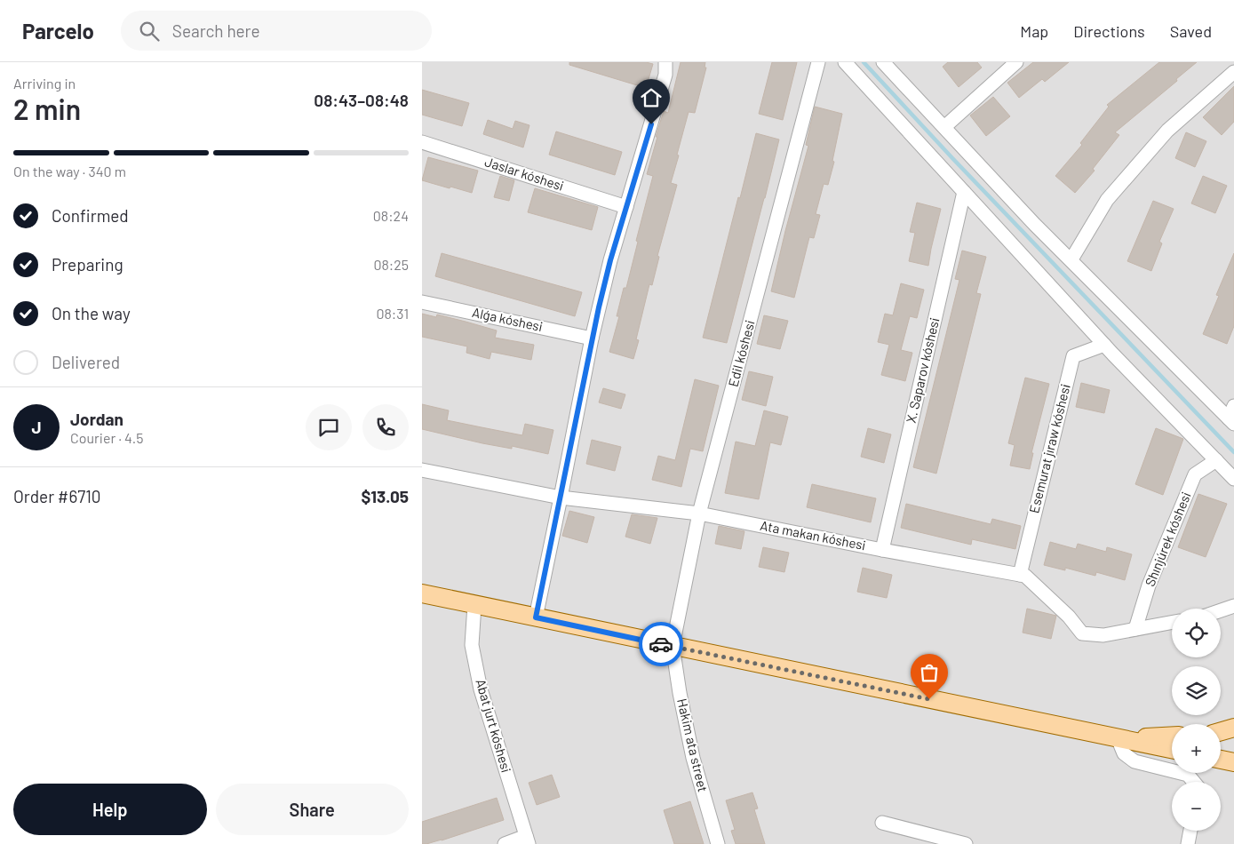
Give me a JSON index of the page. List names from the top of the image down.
{
  "streets": {
    "street": [
      "Jaslar kóshesi",
      "Alǵa kóshesi",
      "Edil kóshesi",
      "X. Saparov kóshesi",
      "Esemurat jıraw kóshesi",
      "Ata makan kóshesi",
      "Shınjúrek kóshesi",
      "Abat jurt kóshesi",
      "Hakim ata street"
    ]
  },
  "crossings": [
    ["Edil kóshesi", "Ata makan kóshesi"],
    ["Edil kóshesi", "Hakim ata street"],
    ["X. Saparov kóshesi", "Ata makan kóshesi"],
    ["Esemurat jıraw kóshesi", "Ata makan kóshesi"],
    ["Ata makan kóshesi", "Shınjúrek kóshesi"]
  ],
  "page": {
    "header": "Parcelo",
    "search": "Search here",
    "nav": ["Map", "Directions", "Saved"],
    "heading": ["2 min", "Arriving in", "08:43–08:48"],
    "panel": [
      "Jordan",
      "Courier · 4.5",
      "Order #6710",
      "$13.05"
    ],
    "bar": "On the way · 340 m",
    "list": [
      ["Confirmed", "08:24"],
      ["Preparing", "08:25"],
      ["On the way", "08:31"],
      "Delivered"
    ],
    "round": "J",
    "map_buttons": ["+", "−"],
    "buttons": ["Help", "Share"]
  }
}
